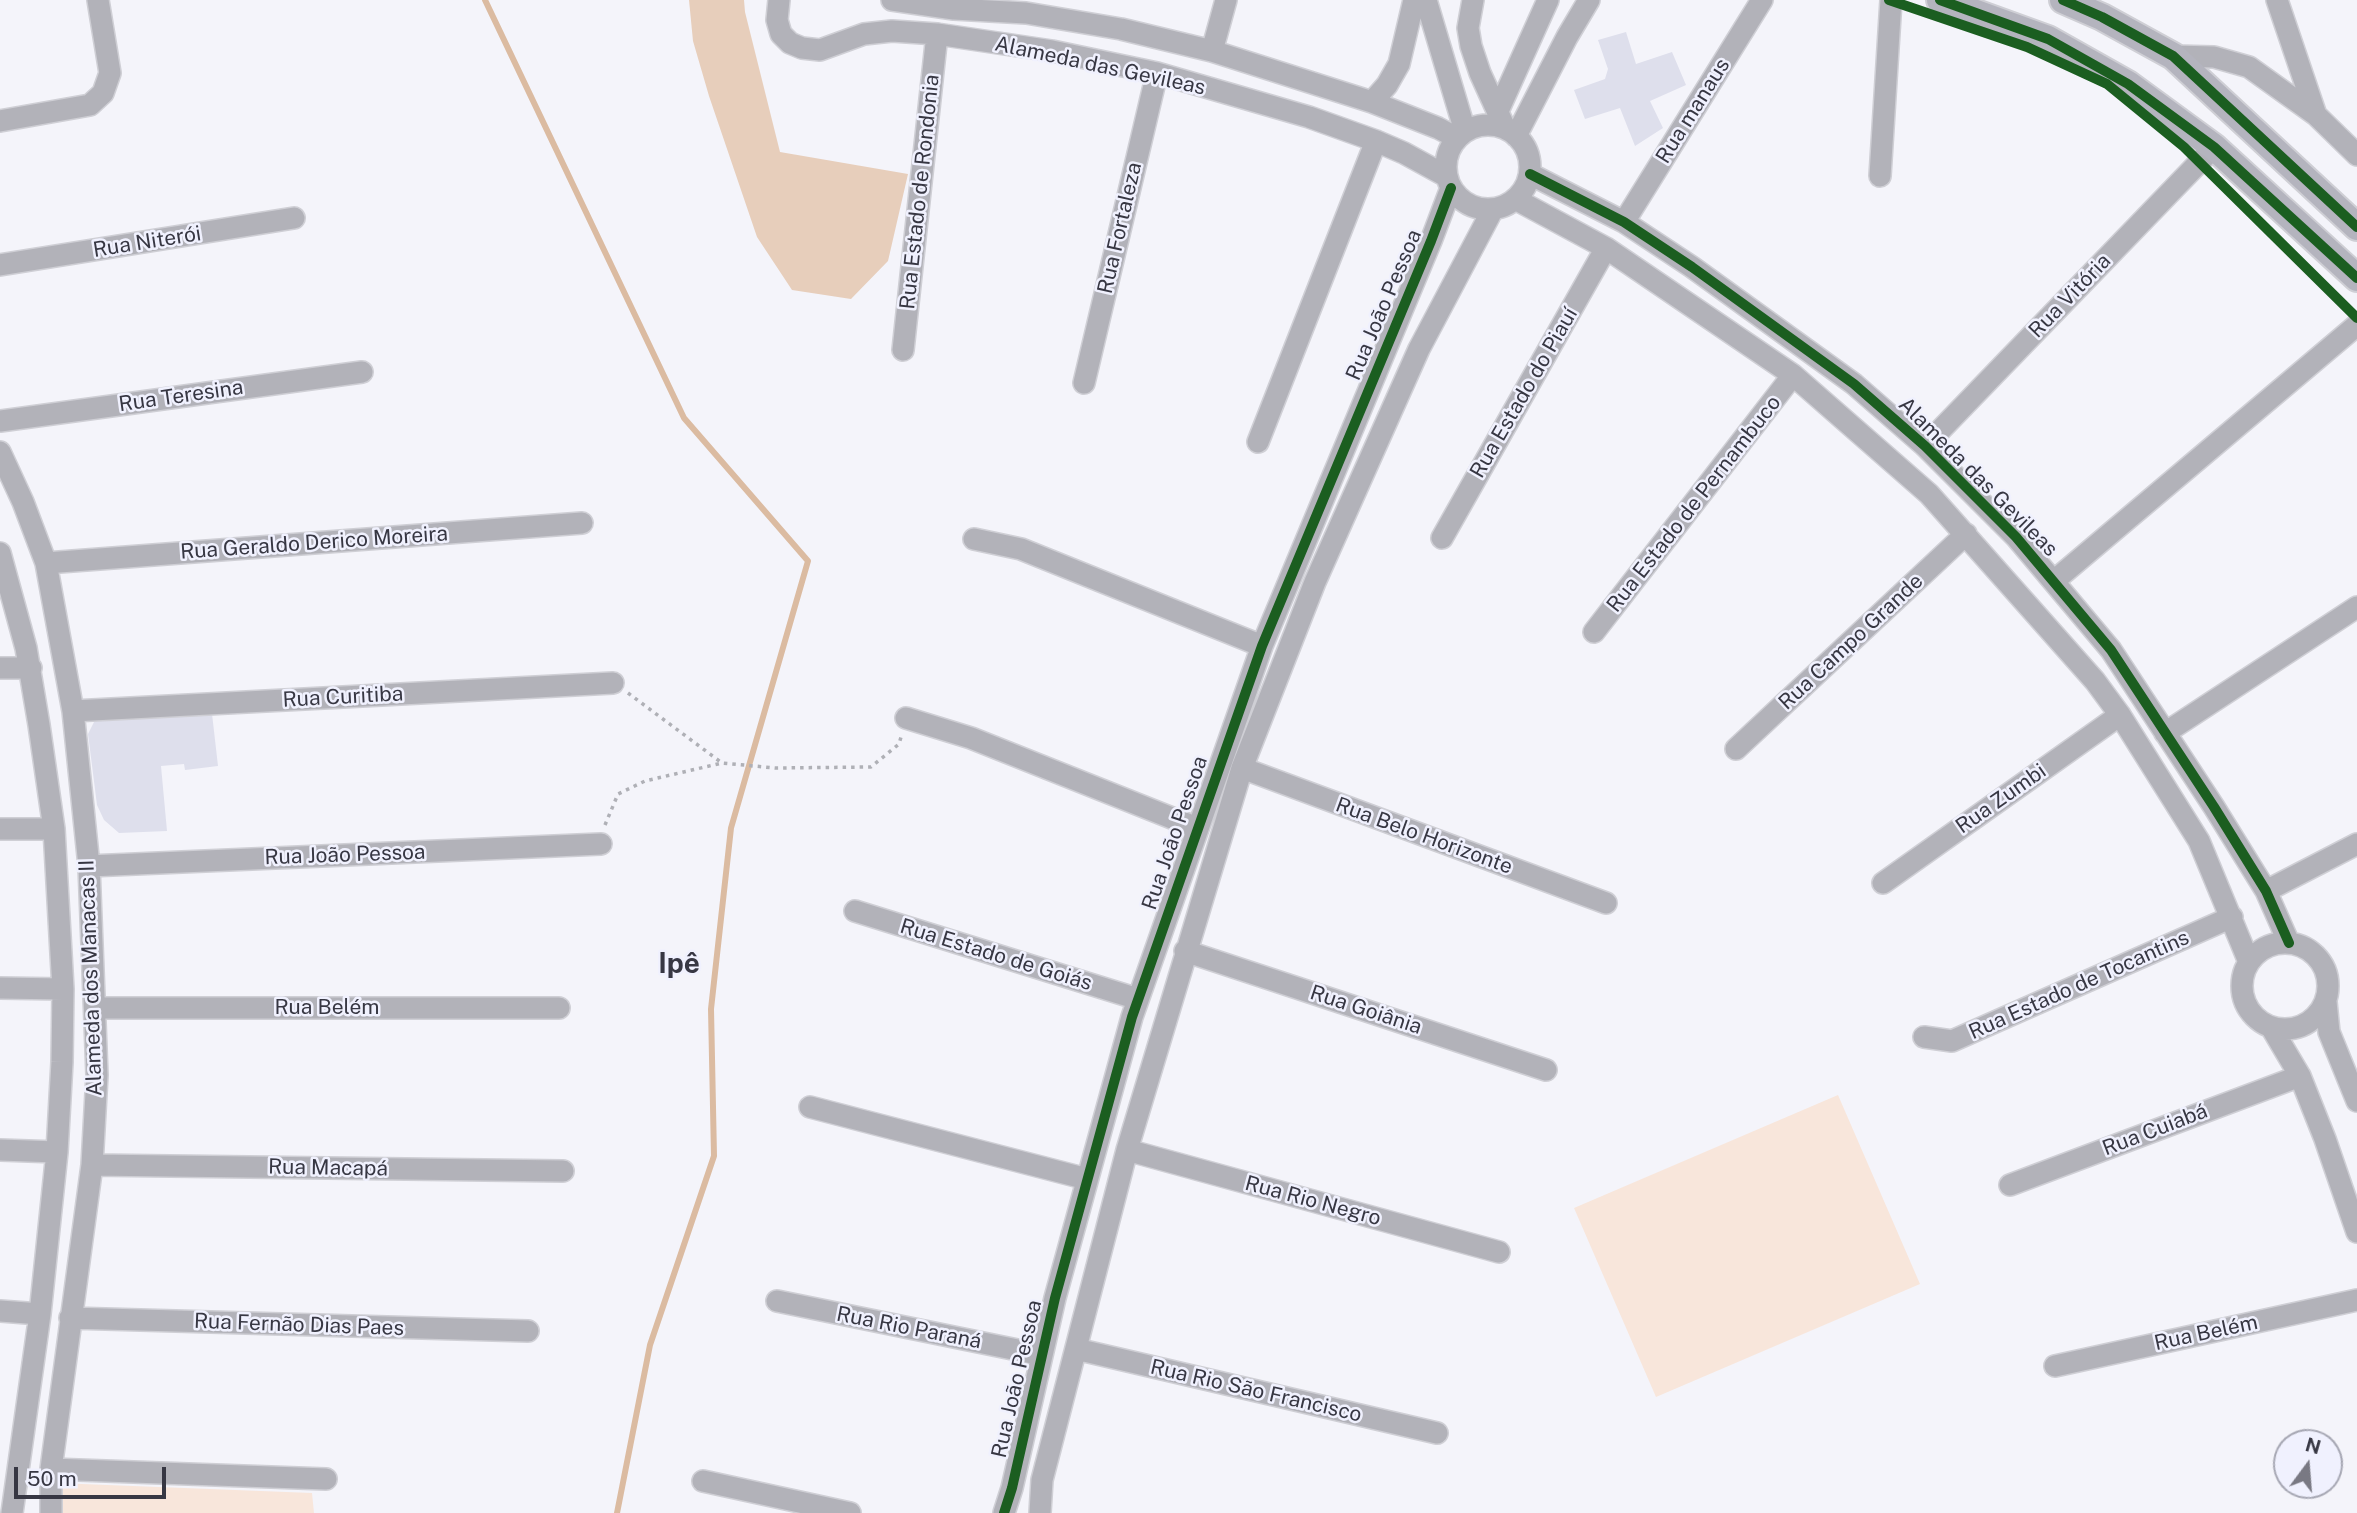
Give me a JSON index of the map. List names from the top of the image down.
{
  "streets": {
    "street": [
      "Alameda das Gevileas",
      "Rua manaus",
      "Rua Estado de Rondonia",
      "Rua Fortaleza",
      "Rua Niterói",
      "Rua Vitória",
      "Rua João Pessoa",
      "Rua Estado do Piauí",
      "Rua Teresina",
      "Rua Estado de Pernambuco",
      "Rua Geraldo Derico Moreira",
      "Rua Campo Grande",
      "Rua Curitiba",
      "Rua Zumbi",
      "Rua Belo Horizonte",
      "Rua Estado de Goiás",
      "Alameda dos Manacas II",
      "Rua Estado de Tocantins",
      "Rua Belém",
      "Rua Goiânia",
      "Rua Cuiabá",
      "Rua Macapá",
      "Rua Rio Negro",
      "Rua Fernão Dias Paes",
      "Rua Rio Paraná",
      "Rua Rio São Francisco"
    ]
  },
  "crossings": [
    ["Alameda das Gevileas", "Rua manaus"],
    ["Alameda das Gevileas", "Rua Estado de Rondonia"],
    ["Alameda das Gevileas", "Rua Fortaleza"],
    ["Alameda das Gevileas", "Rua Vitória"],
    ["Alameda das Gevileas", "Rua João Pessoa"],
    ["Rua João Pessoa", "Rua Belo Horizonte"],
    ["Rua João Pessoa", "Rua Estado de Goiás"],
    ["Rua João Pessoa", "Alameda dos Manacas II"],
    ["Rua João Pessoa", "Rua Goiânia"],
    ["Rua João Pessoa", "Rua Rio Negro"],
    ["Rua João Pessoa", "Rua Rio Paraná"],
    ["Rua João Pessoa", "Rua Rio São Francisco"],
    ["Rua Geraldo Derico Moreira", "Alameda dos Manacas II"],
    ["Rua Curitiba", "Alameda dos Manacas II"],
    ["Alameda dos Manacas II", "Rua Belém"],
    ["Alameda dos Manacas II", "Rua Macapá"],
    ["Alameda dos Manacas II", "Rua Fernão Dias Paes"]
  ],
  "districts": ["Ipê"],
  "scale_bar": "50 m",
  "north": "top"
}
